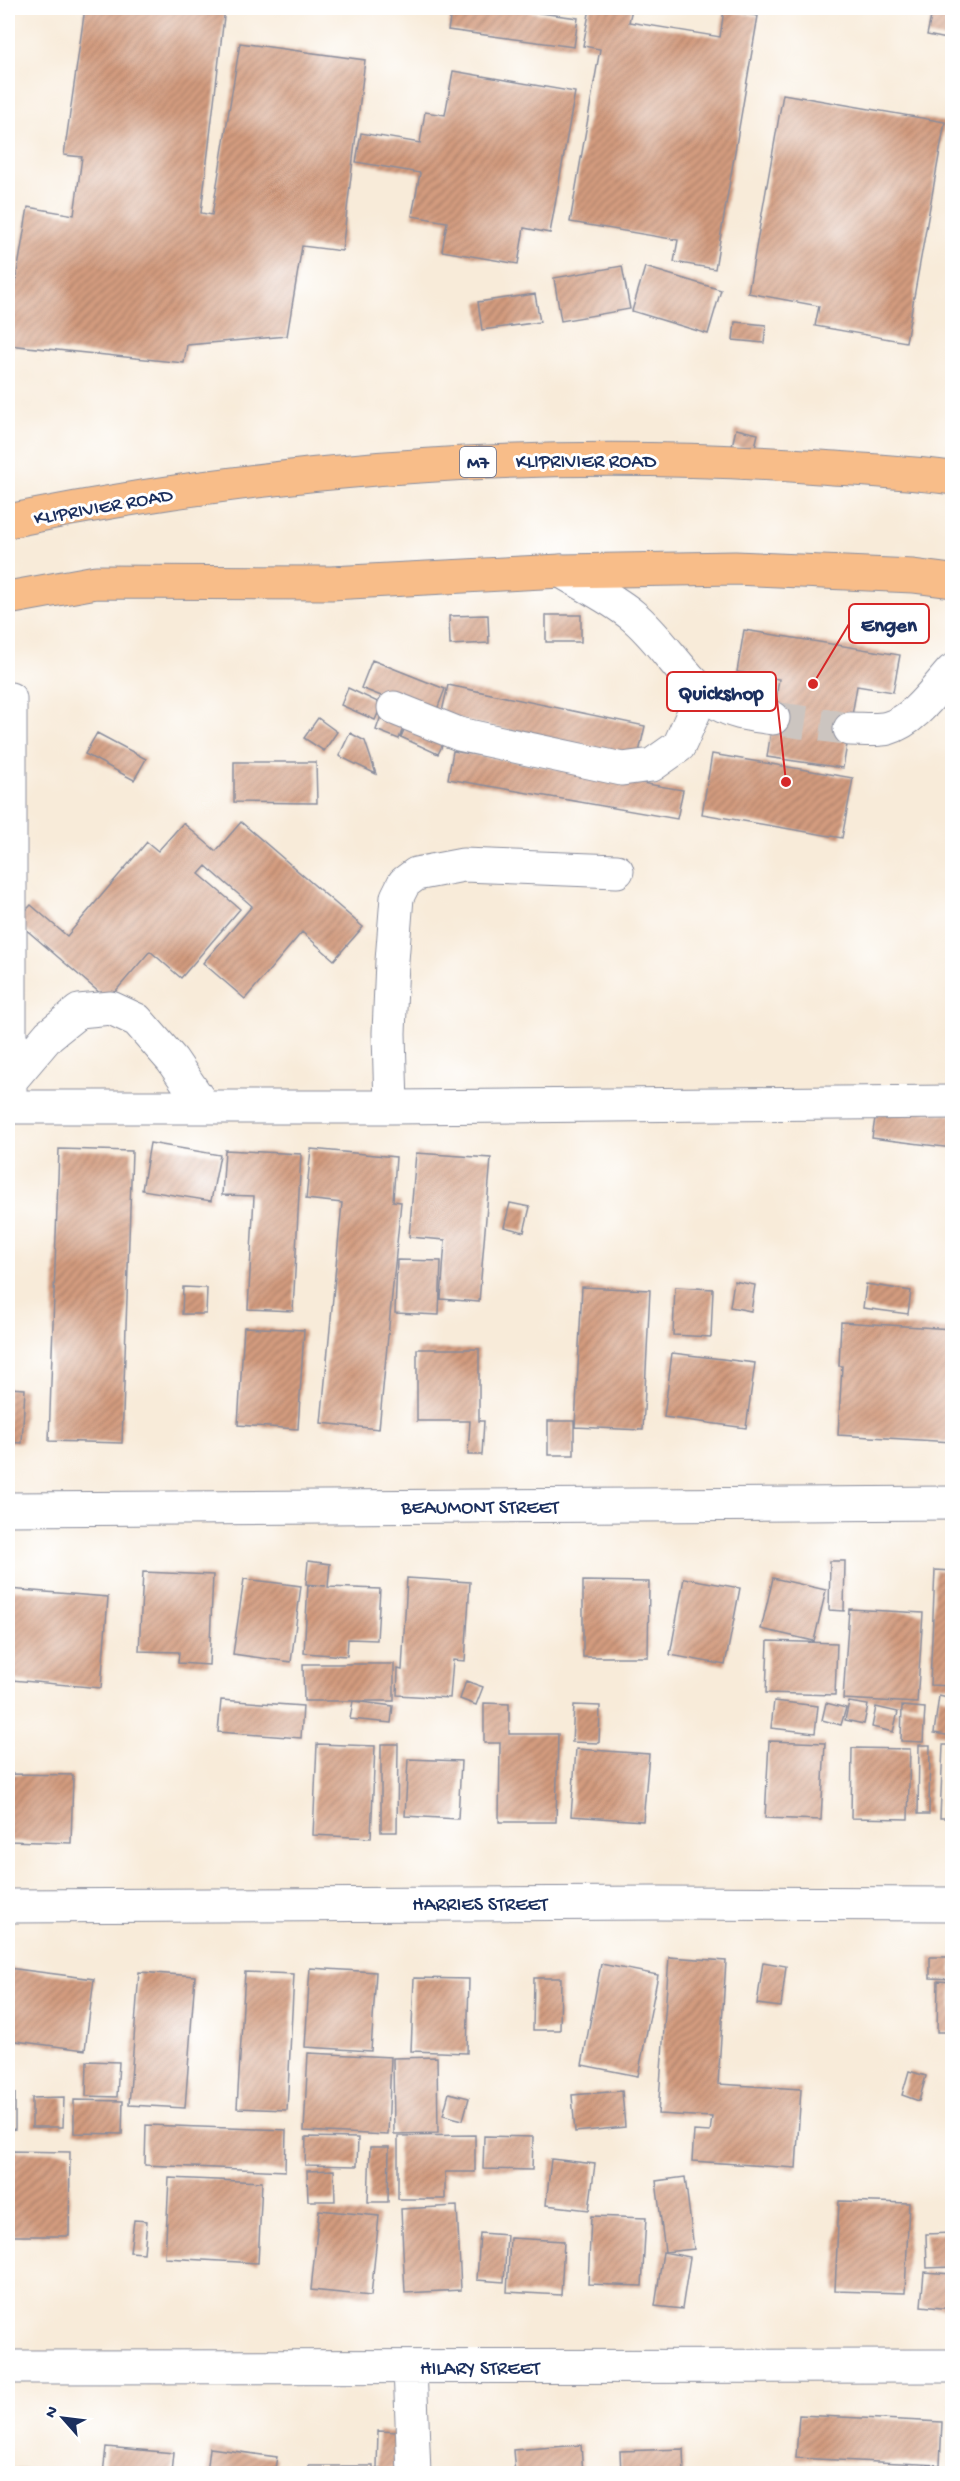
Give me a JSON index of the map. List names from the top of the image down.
{
  "streets": {
    "main road": ["KLIPRIVIER ROAD", "M7"],
    "street": ["BEAUMONT STREET", "HARRIES STREET", "HILARY STREET"]
  },
  "places": ["Engen", "Quickshop"],
  "north": "top left"
}
